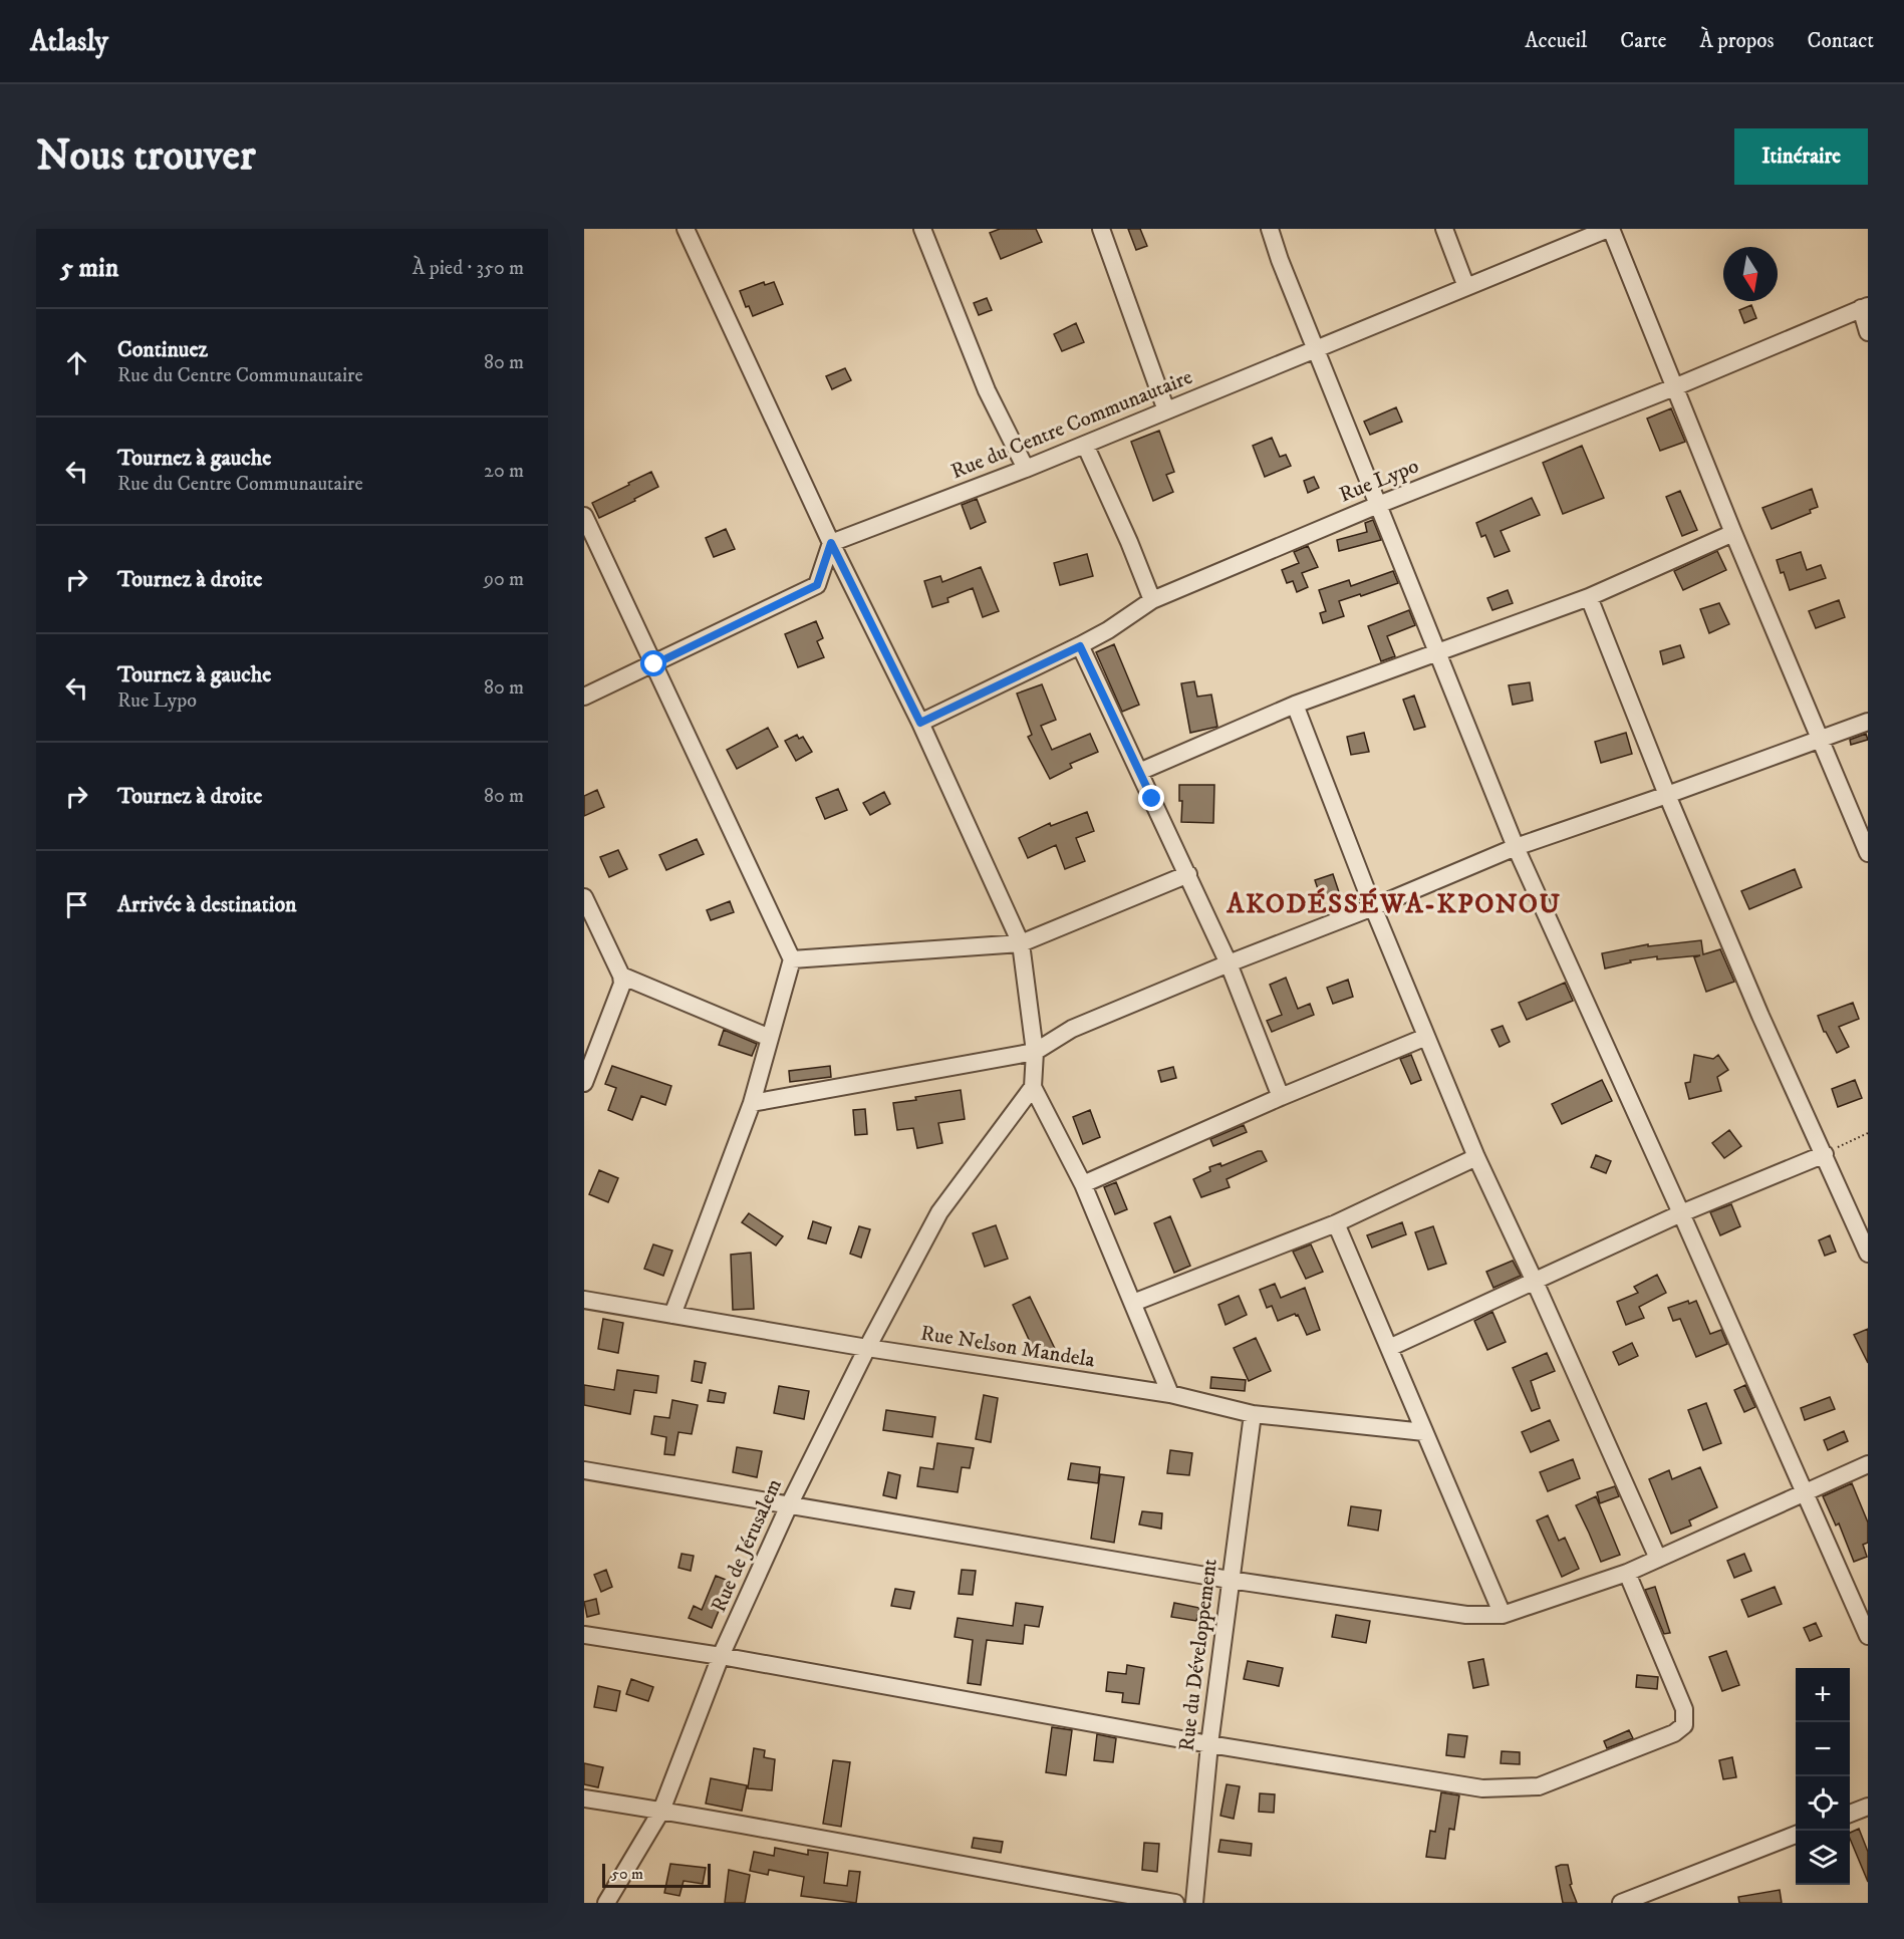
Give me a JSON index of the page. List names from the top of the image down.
{
  "streets": {
    "street": [
      "Rue du Centre Communautaire",
      "Rue Lypo",
      "Rue Nelson Mandela",
      "Rue de Jérusalem",
      "Rue du Développement"
    ]
  },
  "crossings": [
    ["Rue Nelson Mandela", "Rue de Jérusalem"],
    ["Rue Nelson Mandela", "Rue du Développement"]
  ],
  "districts": ["AKODÉSSÉWA-KPONOU"],
  "scale_bar": "50 m",
  "north": "bottom",
  "page": {
    "header": "Atlasly",
    "nav": [
      "Accueil",
      "Carte",
      "À propos",
      "Contact"
    ],
    "buttons": "Itinéraire",
    "title": "Nous trouver",
    "heading": ["5 min", "À pied · 350 m"],
    "list": [
      ["Continuez", "Rue du Centre Communautaire", "80 m"],
      ["Tournez à gauche", "Rue du Centre Communautaire", "20 m"],
      ["Tournez à droite", "90 m"],
      ["Tournez à gauche", "Rue Lypo", "80 m"],
      ["Tournez à droite", "80 m"],
      "Arrivée à destination"
    ],
    "map_buttons": ["+", "−"],
    "scale": "50 m"
  }
}
